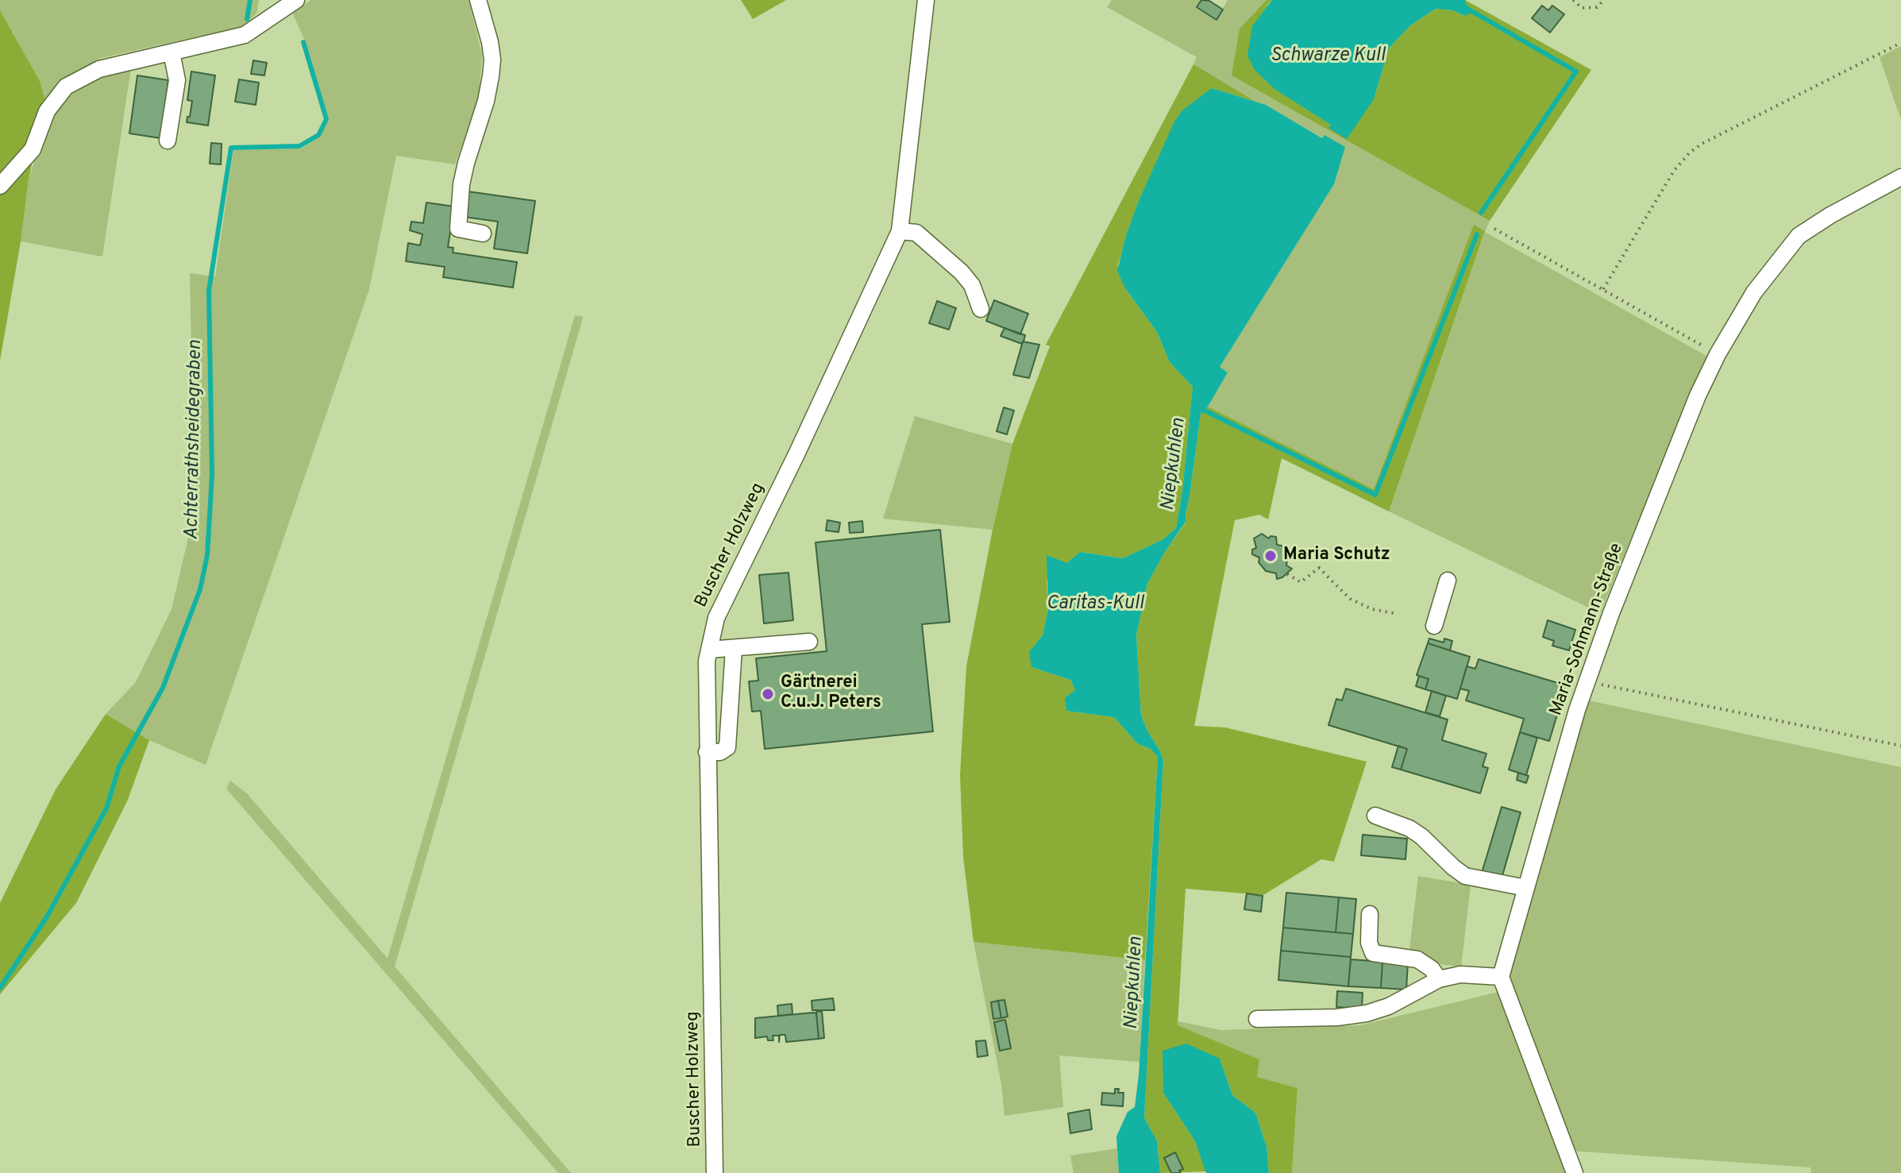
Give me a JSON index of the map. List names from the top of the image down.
{
  "streets": {
    "street": ["Buscher Holzweg", "Maria-Sohmann-Straße"]
  },
  "water": [
    "Schwarze Kull",
    "Achterrathsheidegraben",
    "Niepkuhlen",
    "Caritas-Kull"
  ],
  "places": ["Maria Schutz", "Gärtnerei C.u.J. Peters"]
}
